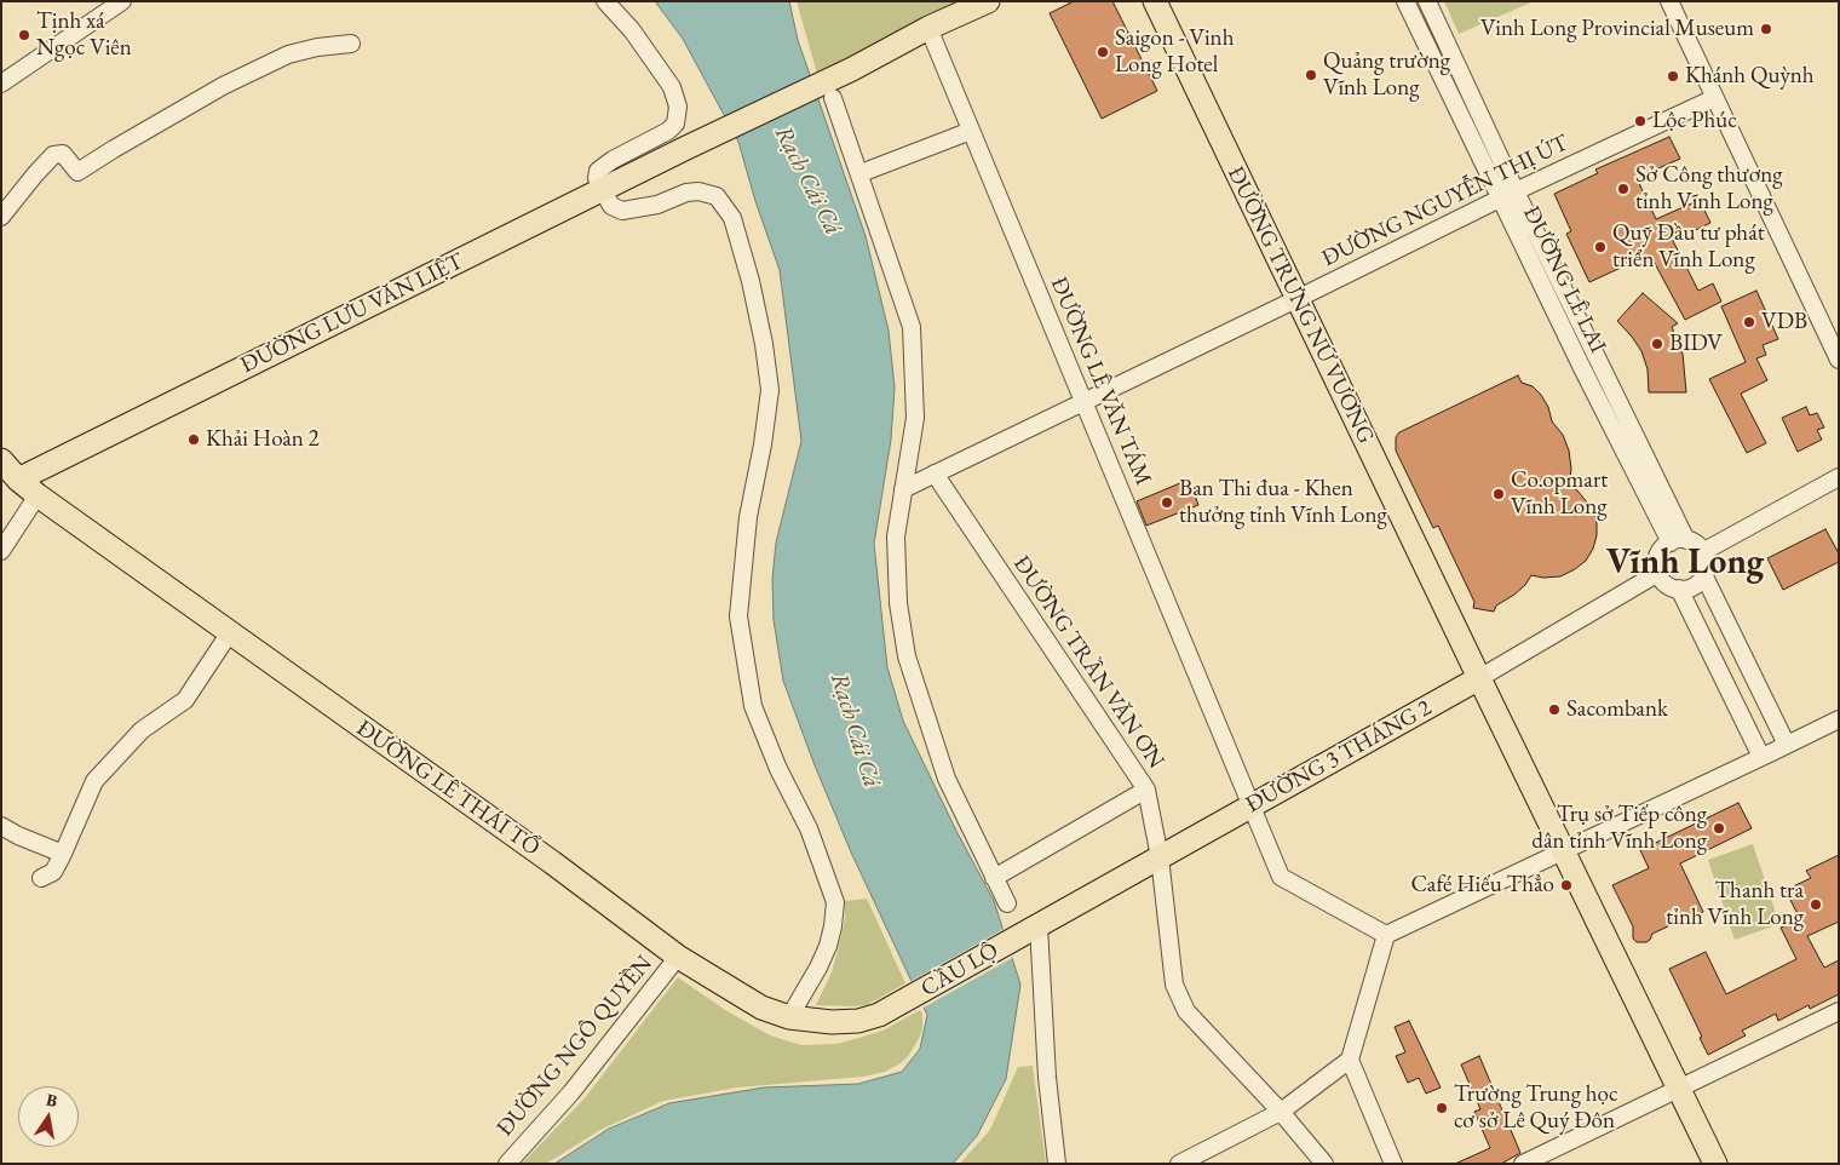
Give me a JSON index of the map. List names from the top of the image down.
{
  "streets": {
    "main road": [
      "ĐƯỜNG TRƯNG NỮ VƯƠNG",
      "ĐƯỜNG LƯU VĂN LIỆT",
      "ĐƯỜNG 3 THÁNG 2",
      "ĐƯỜNG LÊ THÁI TỔ",
      "CẦU LỘ"
    ],
    "street": [
      "ĐƯỜNG NGUYỄN THỊ ÚT",
      "ĐƯỜNG LÊ LAI",
      "ĐƯỜNG LÊ VĂN TÁM",
      "ĐƯỜNG TRẦN VĂN ƠN",
      "ĐƯỜNG NGÔ QUYỀN"
    ]
  },
  "crossings": [
    ["ĐƯỜNG NGUYỄN THỊ ÚT", "ĐƯỜNG LÊ LAI"],
    ["ĐƯỜNG NGUYỄN THỊ ÚT", "ĐƯỜNG TRƯNG NỮ VƯƠNG"],
    ["ĐƯỜNG NGUYỄN THỊ ÚT", "ĐƯỜNG LÊ VĂN TÁM"],
    ["ĐƯỜNG NGUYỄN THỊ ÚT", "ĐƯỜNG TRẦN VĂN ƠN"],
    ["ĐƯỜNG LÊ LAI", "ĐƯỜNG 3 THÁNG 2"],
    ["ĐƯỜNG TRƯNG NỮ VƯƠNG", "ĐƯỜNG 3 THÁNG 2"],
    ["ĐƯỜNG LƯU VĂN LIỆT", "ĐƯỜNG LÊ VĂN TÁM"],
    ["ĐƯỜNG LƯU VĂN LIỆT", "ĐƯỜNG LÊ THÁI TỔ"],
    ["ĐƯỜNG LÊ VĂN TÁM", "ĐƯỜNG 3 THÁNG 2"],
    ["ĐƯỜNG TRẦN VĂN ƠN", "ĐƯỜNG 3 THÁNG 2"],
    ["ĐƯỜNG 3 THÁNG 2", "CẦU LỘ"],
    ["ĐƯỜNG LÊ THÁI TỔ", "CẦU LỘ"],
    ["ĐƯỜNG LÊ THÁI TỔ", "ĐƯỜNG NGÔ QUYỀN"]
  ],
  "districts": ["Vĩnh Long"],
  "water": ["Rạch Cái Cá"],
  "places": [
    "Vinh Long Provincial Museum",
    "Tịnh xá Ngọc Viên",
    "Saigon - Vinh Long Hotel",
    "Quảng trường Vĩnh Long",
    "Khánh Quỳnh",
    "Lộc Phúc",
    "Sở Công thương tỉnh Vĩnh Long",
    "Quỹ Đầu tư phát triển Vĩnh Long",
    "VDB",
    "BIDV",
    "Khải Hoàn 2",
    "Co.opmart Vĩnh Long",
    "Ban Thi đua - Khen thưởng tỉnh Vĩnh Long",
    "Sacombank",
    "Trụ sở Tiếp công dân tỉnh Vĩnh Long",
    "Café Hiếu Thẳo",
    "Thanh tra tỉnh Vĩnh Long",
    "Trường Trung học cơ sở Lê Quý Đôn"
  ],
  "north": "top"
}
